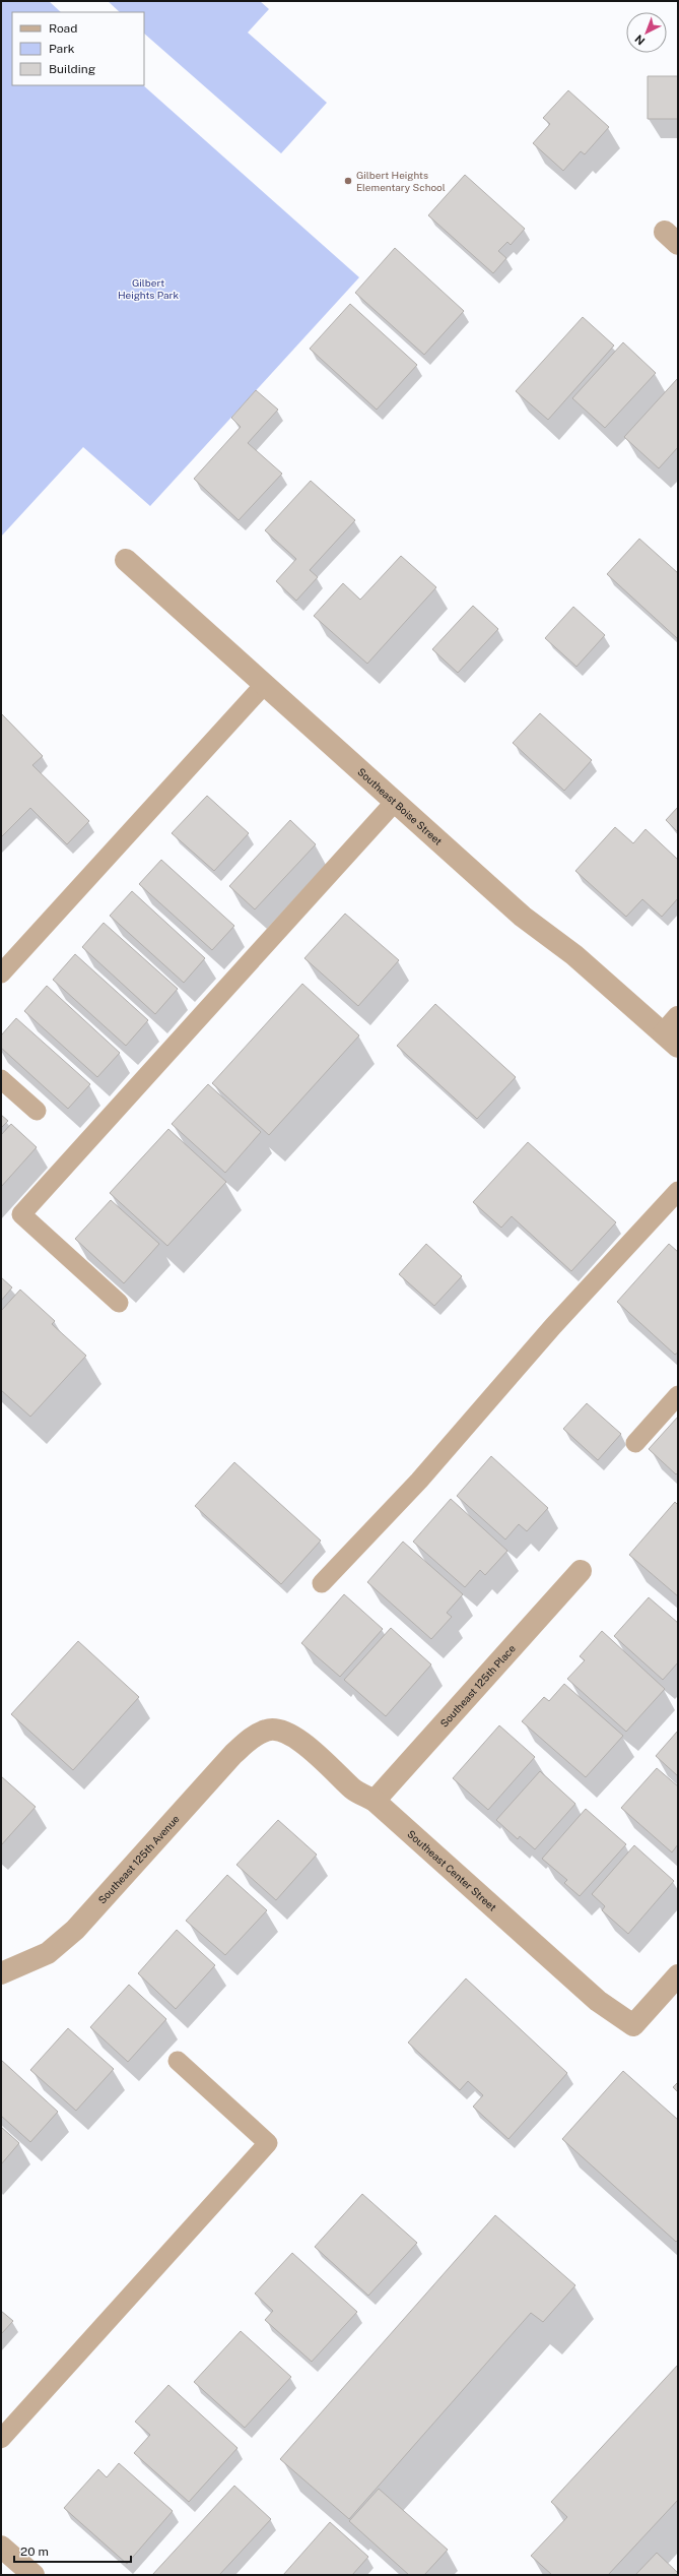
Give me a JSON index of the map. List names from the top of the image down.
{
  "streets": {
    "street": [
      "Southeast Boise Street",
      "Southeast 125th Place",
      "Southeast 125th Avenue",
      "Southeast Center Street"
    ]
  },
  "crossings": [
    ["Southeast 125th Place", "Southeast Center Street"],
    ["Southeast 125th Avenue", "Southeast Center Street"]
  ],
  "parks": ["Gilbert Heights Park"],
  "places": ["Gilbert Heights Elementary School"],
  "legend": ["Road", "Park", "Building"],
  "scale_bar": "20 m",
  "north": "bottom left"
}
